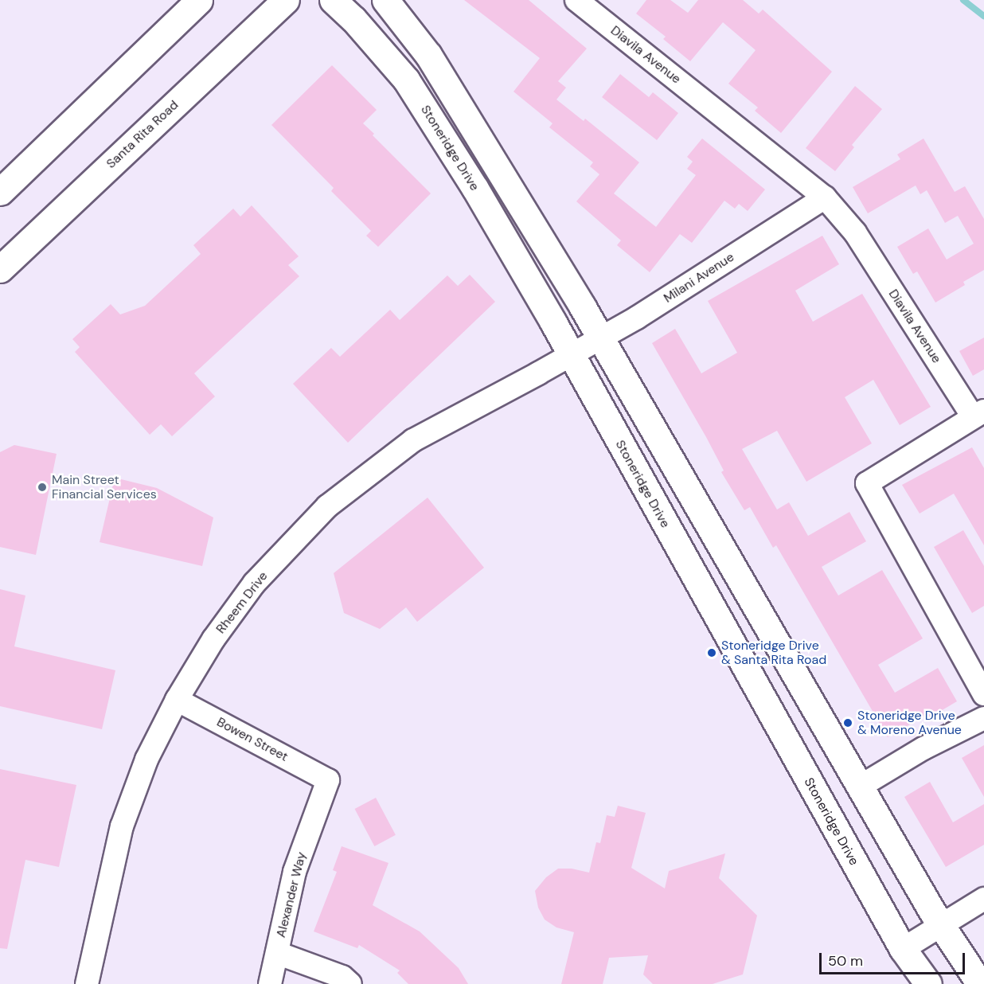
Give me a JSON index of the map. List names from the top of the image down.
{
  "streets": {
    "main road": ["Santa Rita Road", "Stoneridge Drive"],
    "street": [
      "Diavila Avenue",
      "Milani Avenue",
      "Rheem Drive",
      "Bowen Street",
      "Alexander Way"
    ]
  },
  "crossings": [
    ["Diavila Avenue", "Milani Avenue"],
    ["Stoneridge Drive", "Milani Avenue"],
    ["Stoneridge Drive", "Rheem Drive"],
    ["Milani Avenue", "Rheem Drive"],
    ["Rheem Drive", "Bowen Street"],
    ["Bowen Street", "Alexander Way"]
  ],
  "places": ["Main Street Financial Services", "Stoneridge Drive & Santa Rita Road", "Stoneridge Drive & Moreno Avenue"],
  "scale_bar": "50 m"
}
